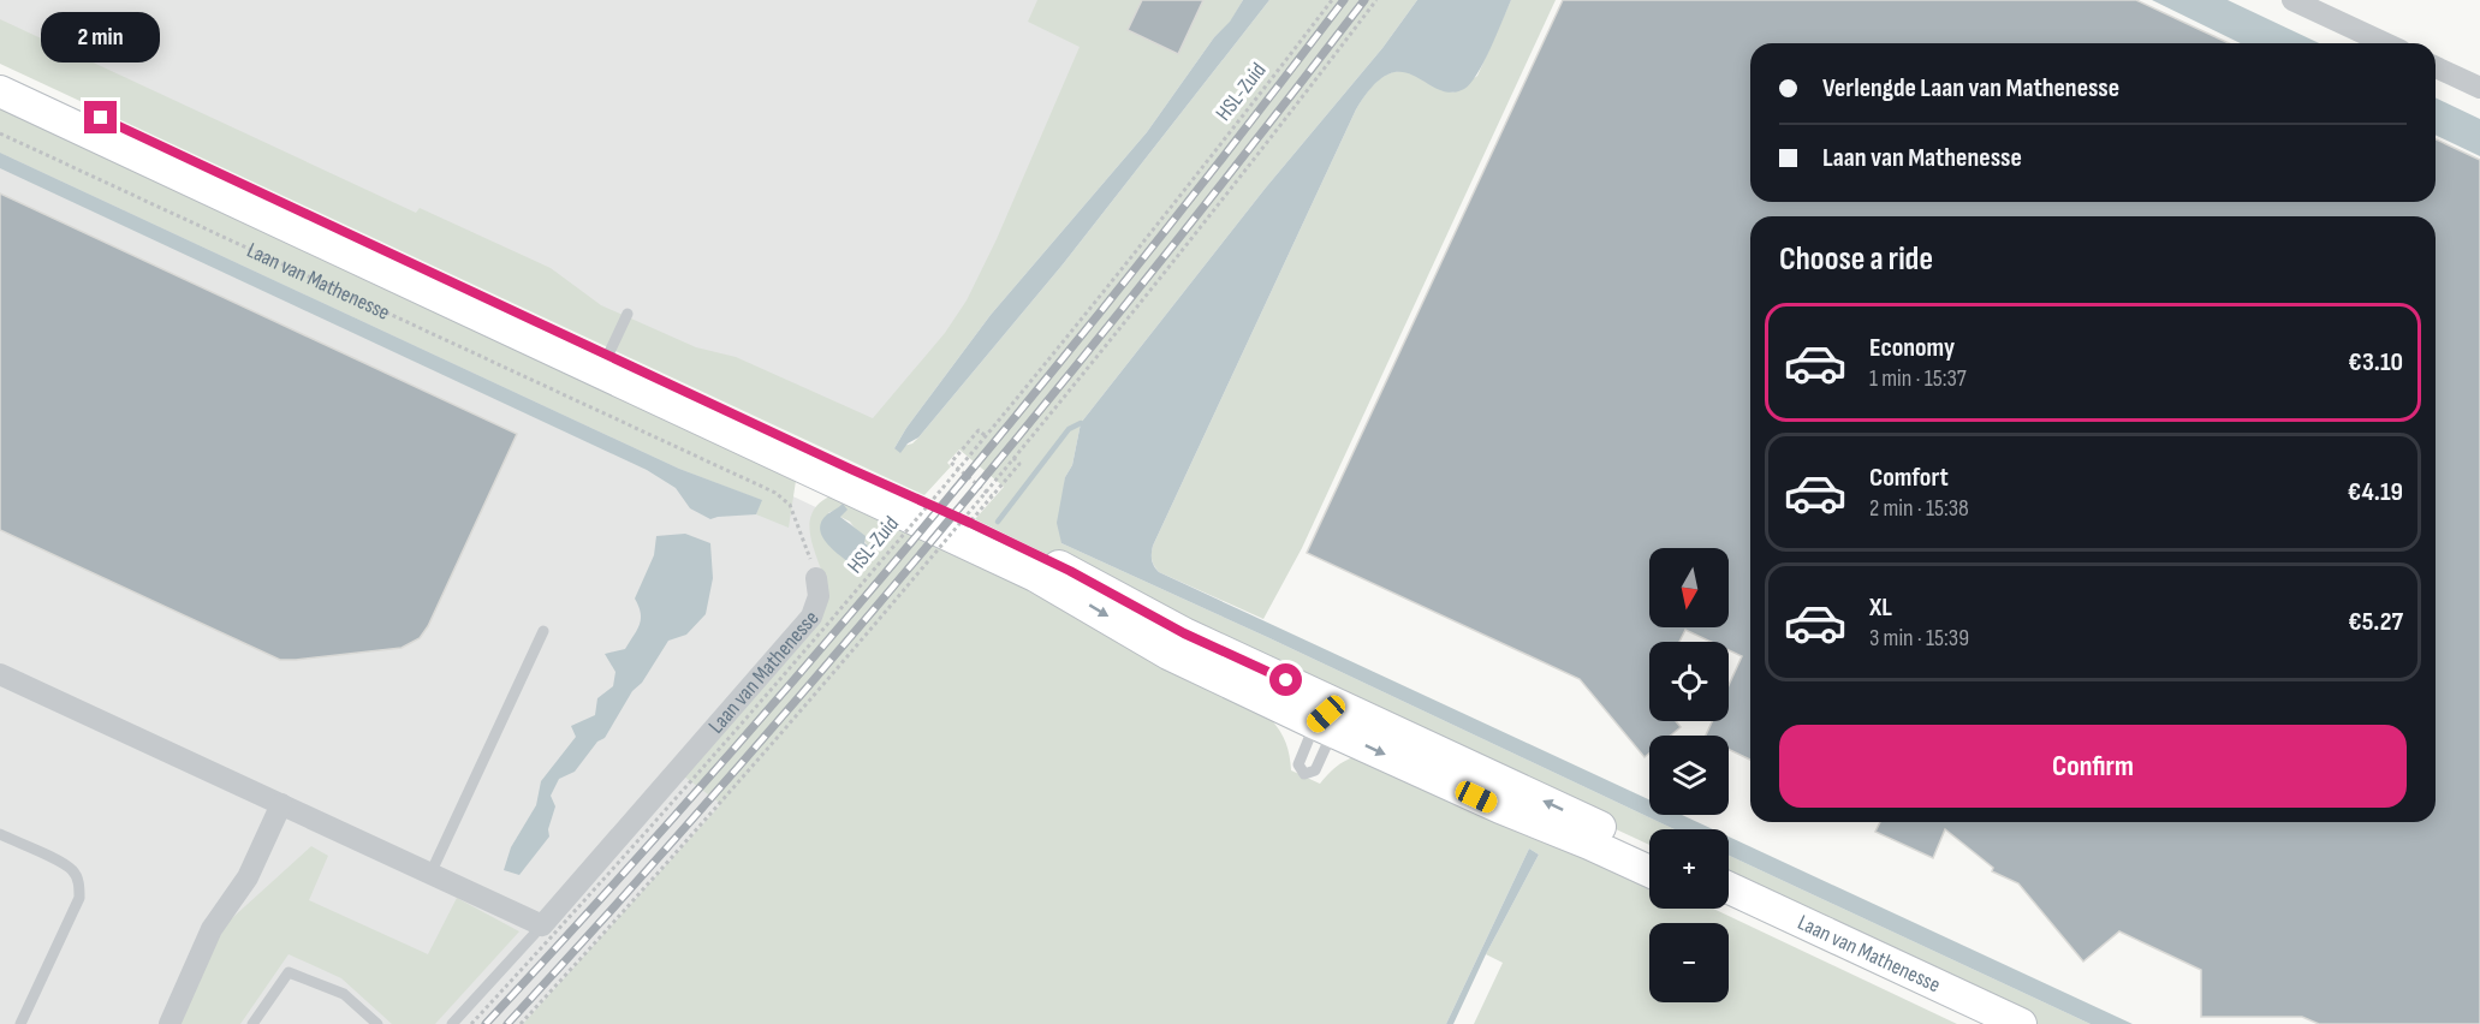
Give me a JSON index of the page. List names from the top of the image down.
{
  "streets": {
    "street": ["Laan van Mathenesse"],
    "path": ["HSL-Zuid"]
  },
  "north": "bottom",
  "page": {
    "bubble": "2 min",
    "banner": ["Verlengde Laan van Mathenesse", "Laan van Mathenesse"],
    "heading": "Choose a ride",
    "list": [
      {
        "name": "Economy",
        "note": "1 min · 15:37",
        "value": "€3.10"
      },
      {
        "name": "Comfort",
        "note": "2 min · 15:38",
        "value": "€4.19"
      },
      {
        "name": "XL",
        "note": "3 min · 15:39",
        "value": "€5.27"
      }
    ],
    "map_buttons": ["+", "−"],
    "buttons": "Confirm"
  }
}
